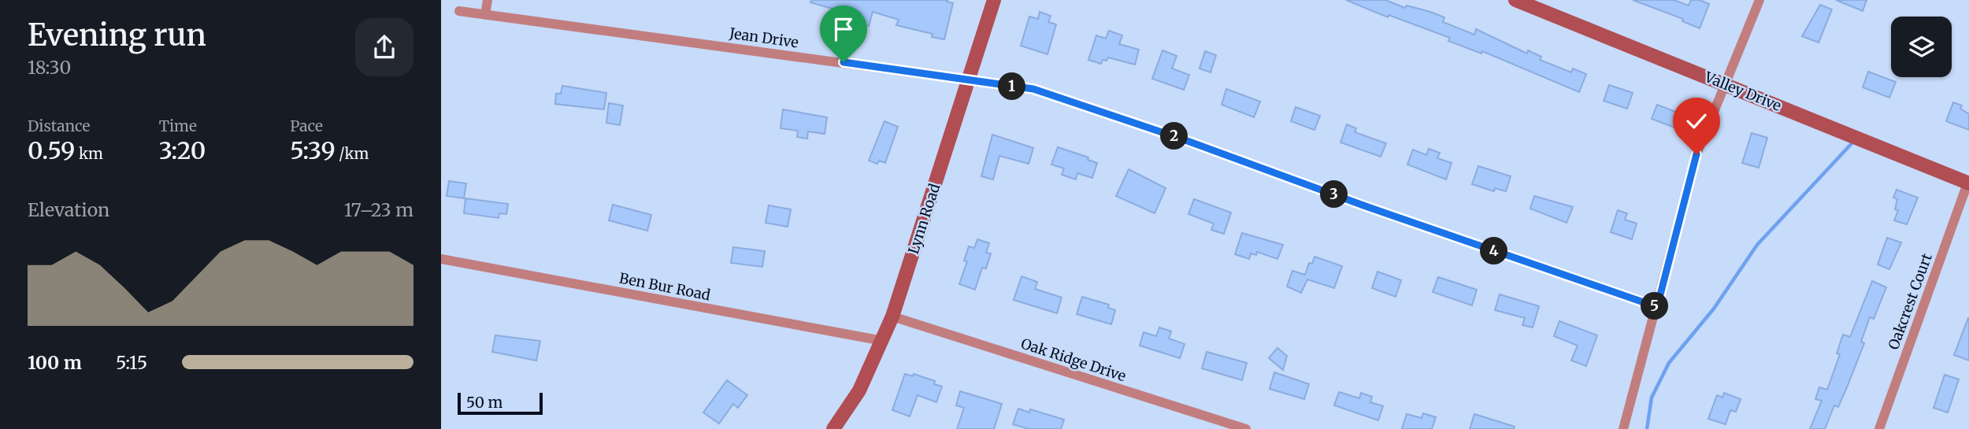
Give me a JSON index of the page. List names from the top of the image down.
{
  "streets": {
    "street": [
      "Jean Drive",
      "Valley Drive",
      "Lynn Road",
      "Ben Bur Road",
      "Oakcrest Court",
      "Oak Ridge Drive"
    ]
  },
  "crossings": [
    ["Jean Drive", "Lynn Road"],
    ["Valley Drive", "Oakcrest Court"],
    ["Lynn Road", "Ben Bur Road"],
    ["Lynn Road", "Oak Ridge Drive"]
  ],
  "scale_bar": "50 m",
  "page": {
    "heading": ["Evening run", "18:30"],
    "pins": [
      "1",
      "2",
      "3",
      "4",
      "5"
    ],
    "stats": [
      ["Distance", "0.59 km"],
      ["Time", "3:20"],
      ["Pace", "5:39 /km"]
    ],
    "chart": ["Elevation", "17–23 m"],
    "list": [
      {
        "name": "100 m",
        "note": "5:15"
      }
    ],
    "scale": "50 m"
  }
}
